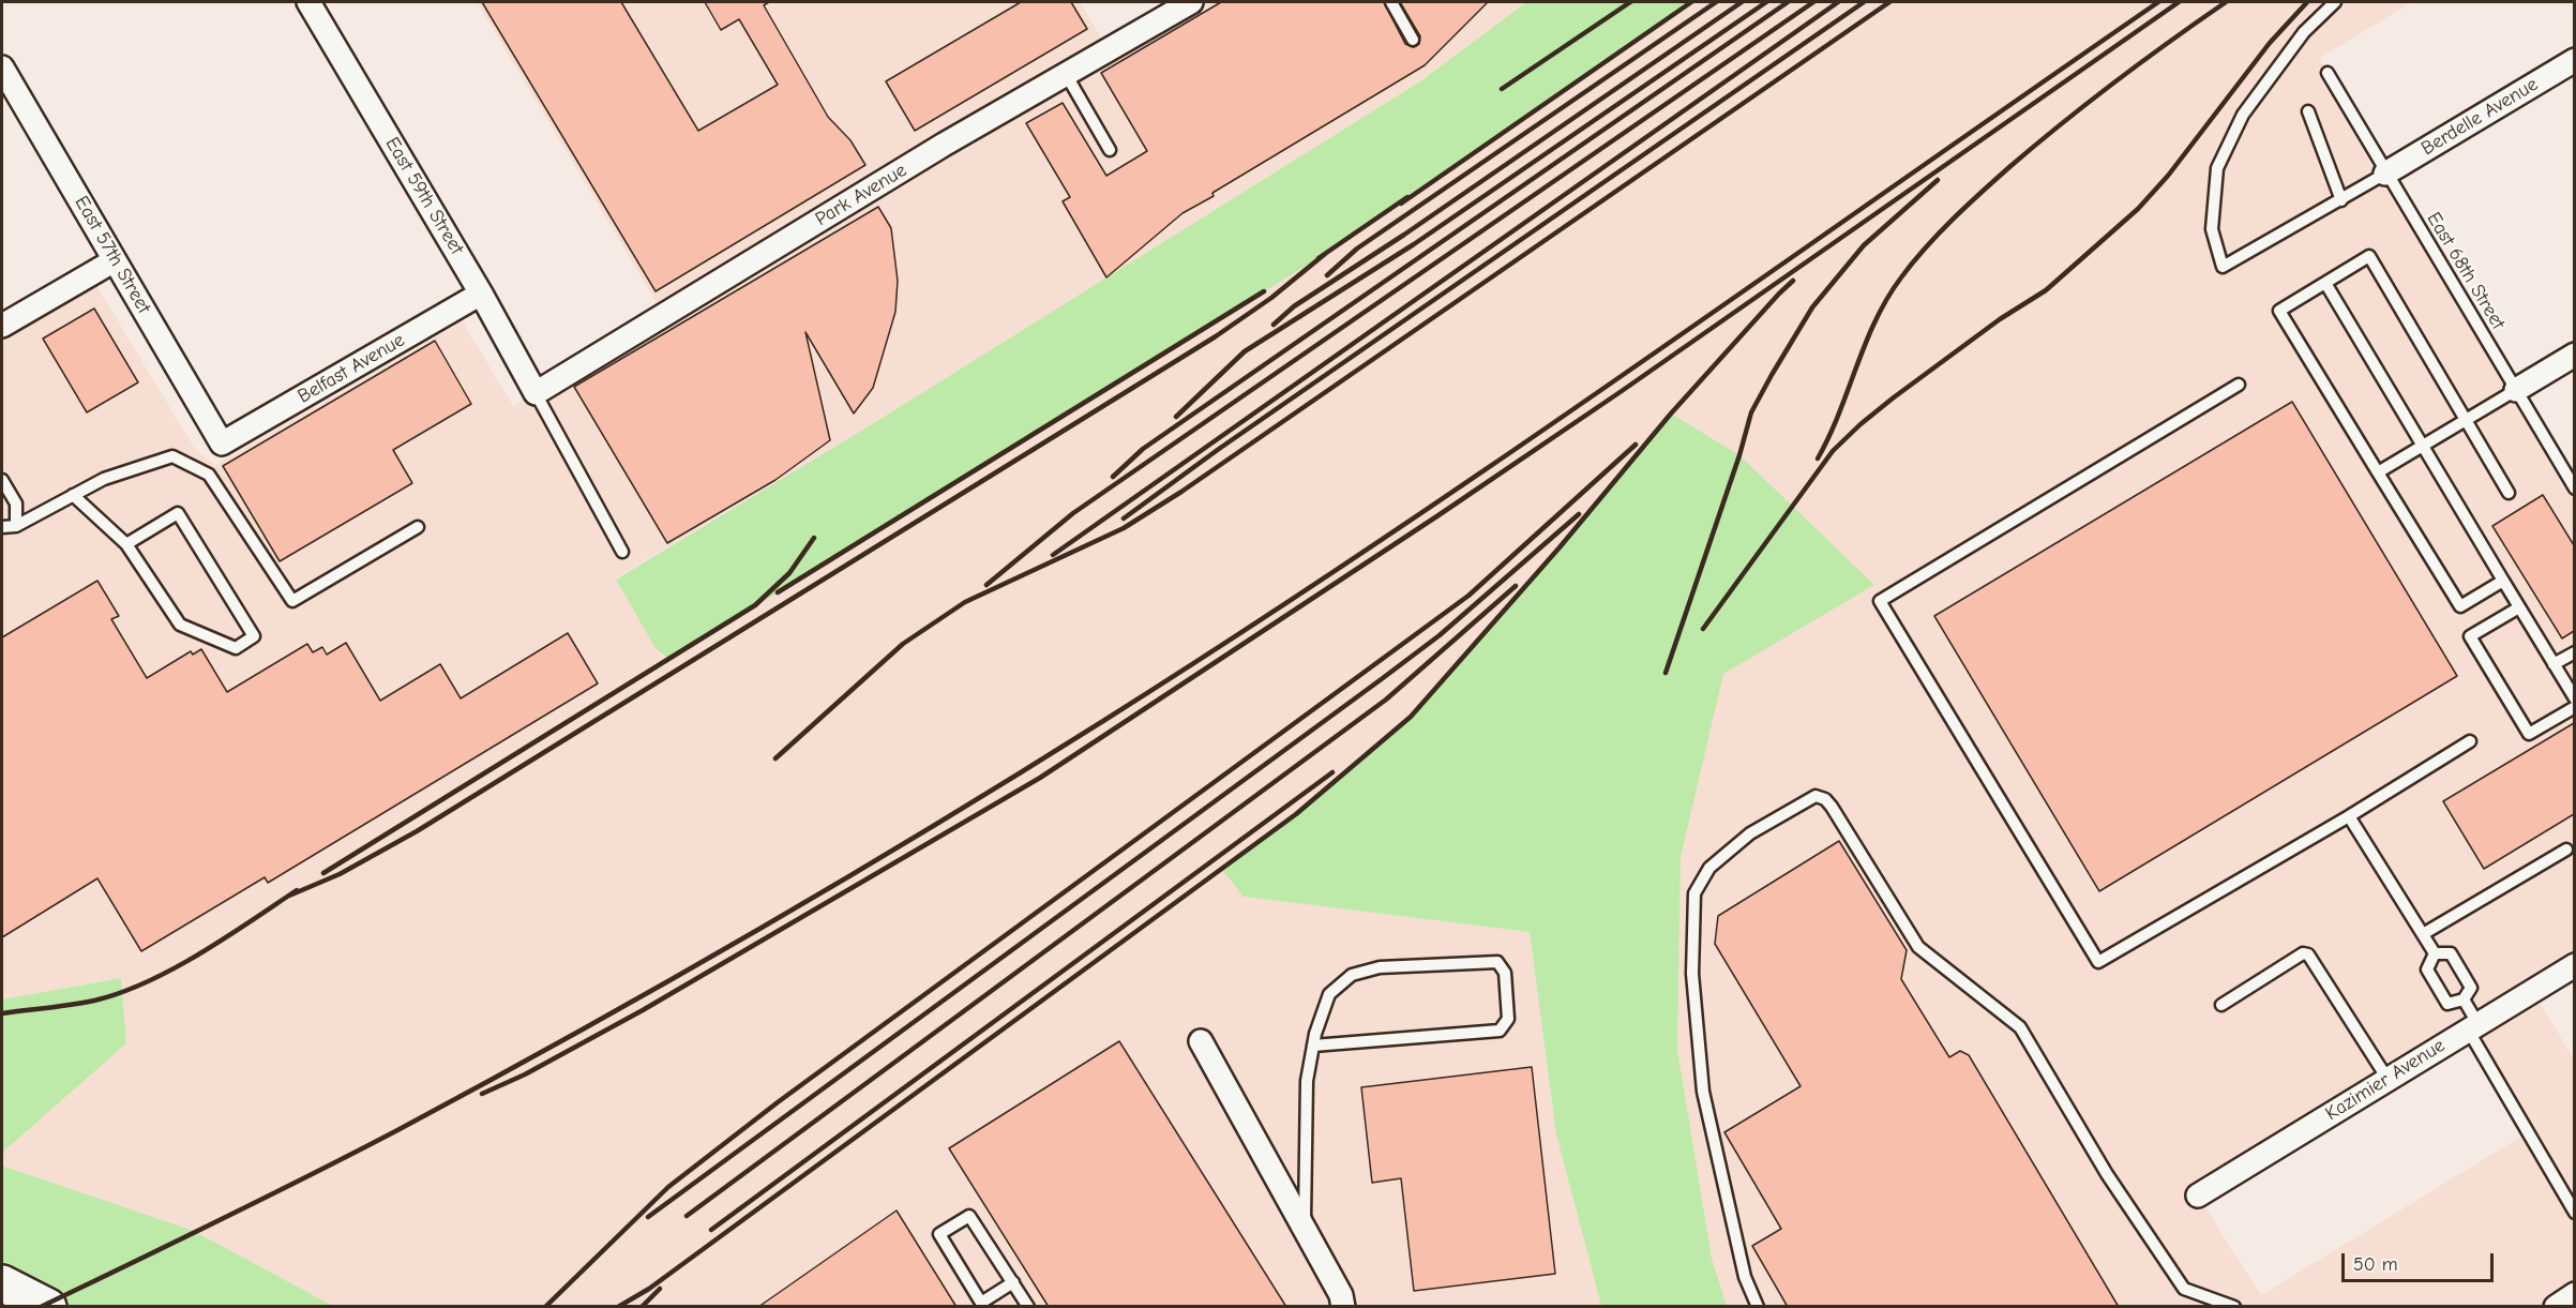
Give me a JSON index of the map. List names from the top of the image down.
{
  "streets": {
    "street": [
      "Berdelle Avenue",
      "Park Avenue",
      "East 59th Street",
      "East 57th Street",
      "Belfast Avenue",
      "Kazimier Avenue"
    ],
    "lane": ["East 68th Street"]
  },
  "crossings": [
    ["Berdelle Avenue", "East 68th Street"],
    ["Park Avenue", "East 59th Street"],
    ["East 59th Street", "Belfast Avenue"],
    ["East 57th Street", "Belfast Avenue"]
  ],
  "scale_bar": "50 m"
}
